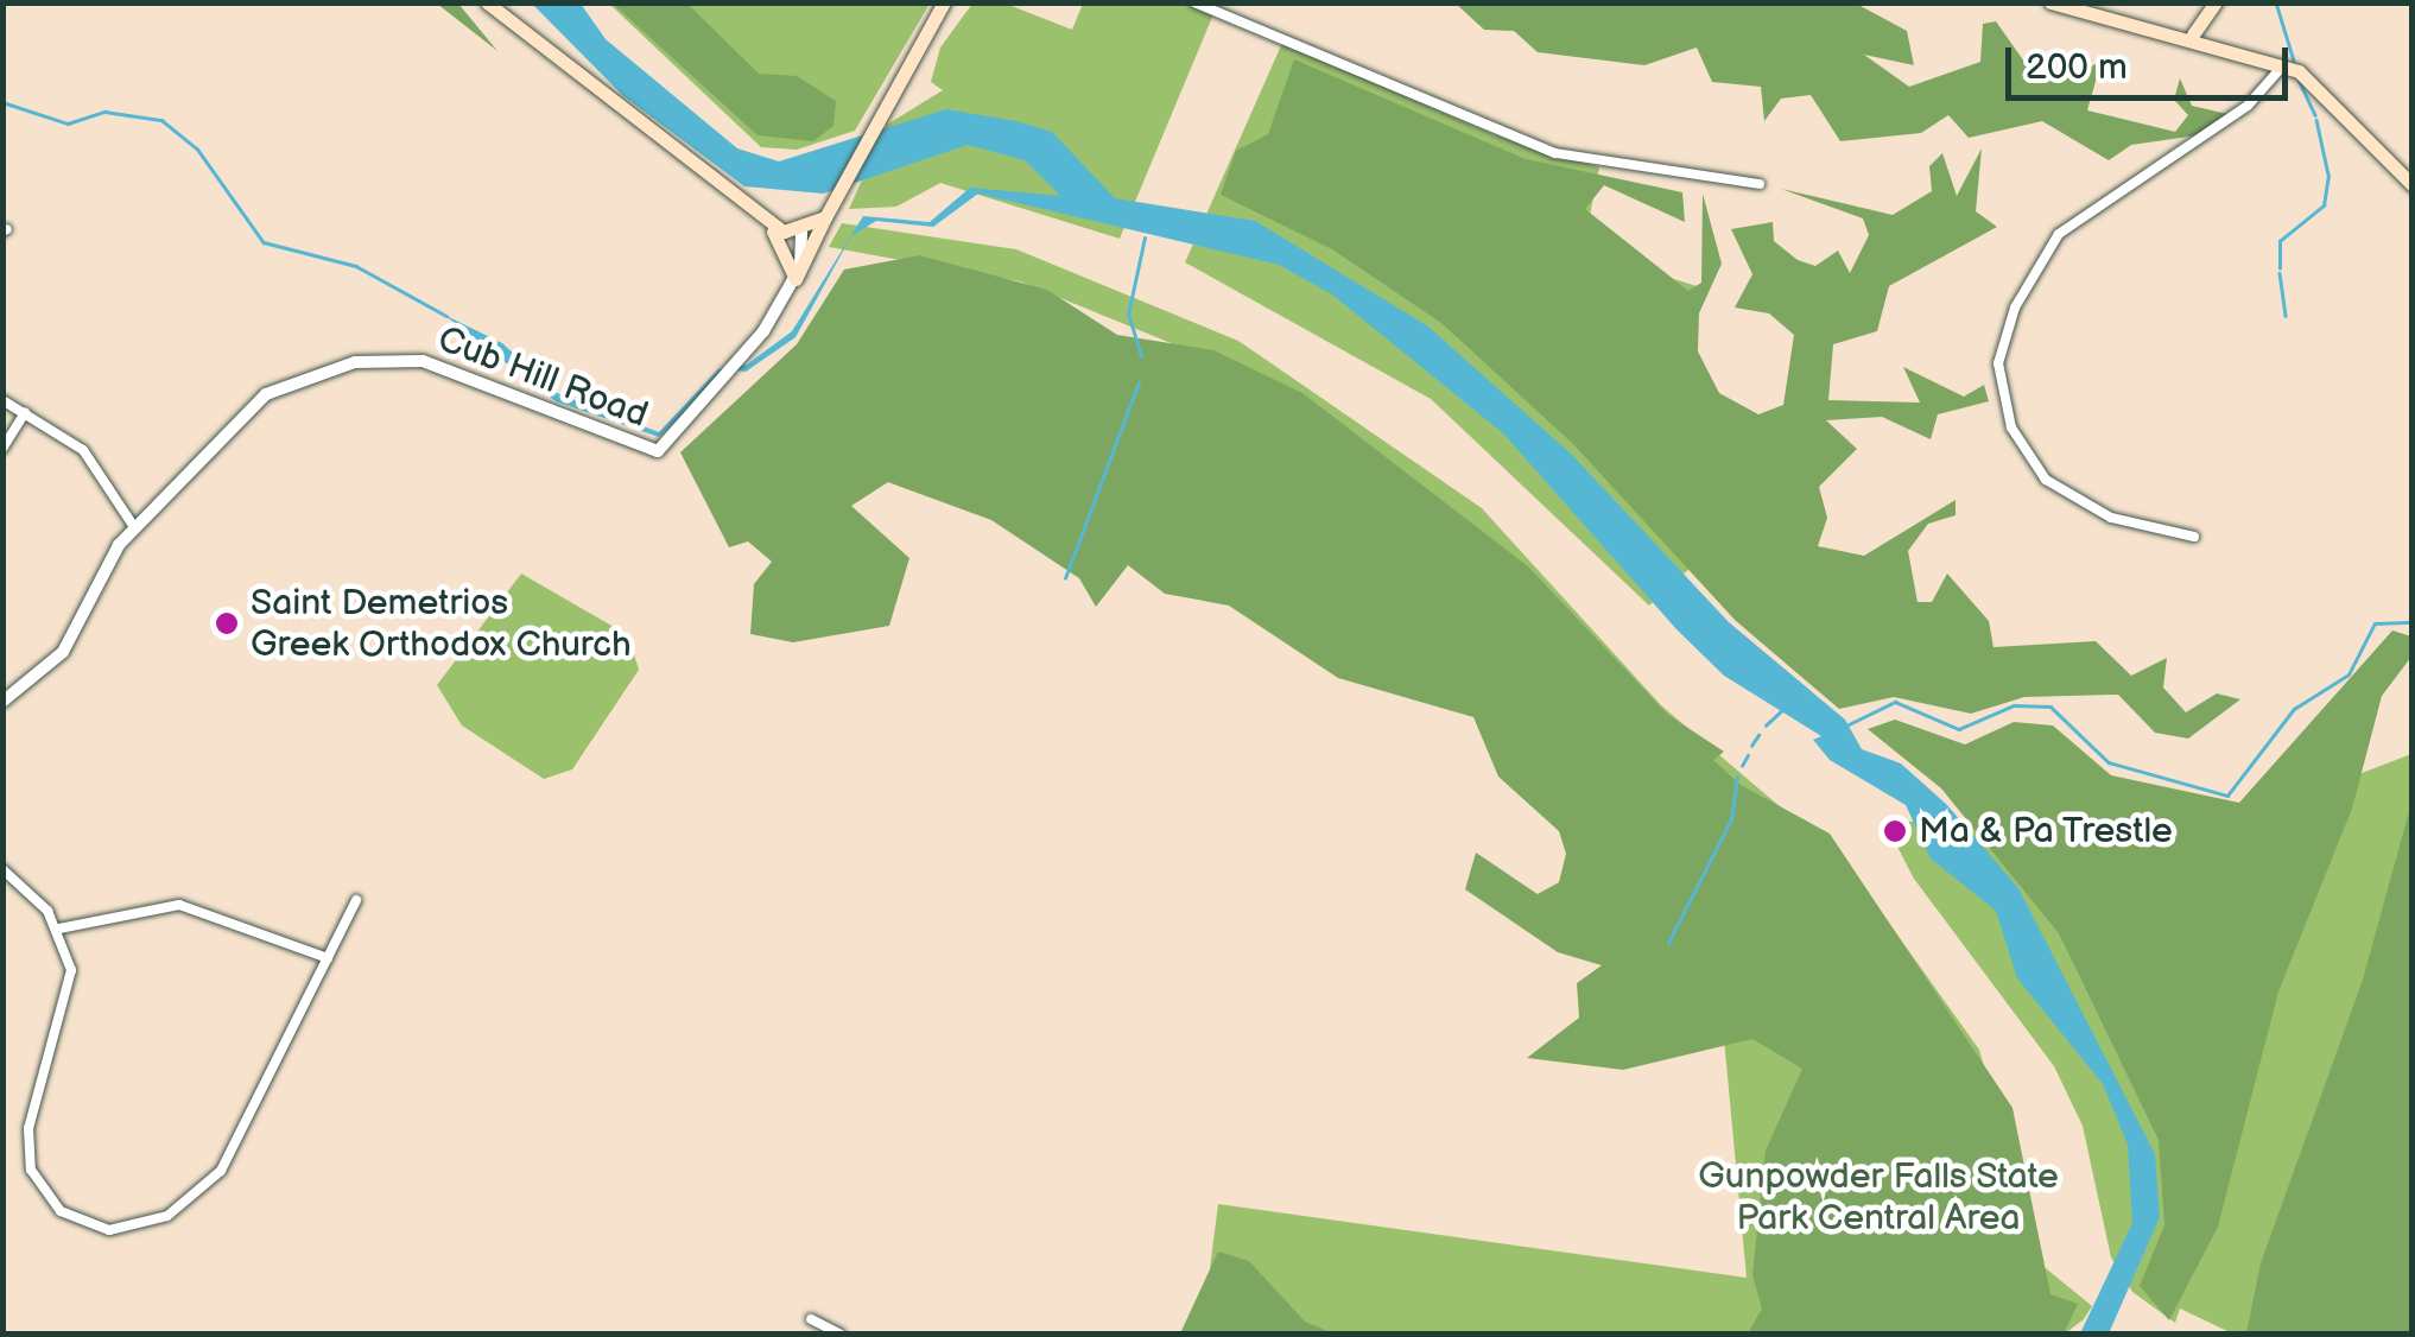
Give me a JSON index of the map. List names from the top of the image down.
{
  "streets": {
    "street": ["Cub Hill Road"]
  },
  "parks": ["Gunpowder Falls State Park Central Area"],
  "places": ["Saint Demetrios Greek Orthodox Church", "Ma & Pa Trestle"],
  "scale_bar": "200 m"
}
